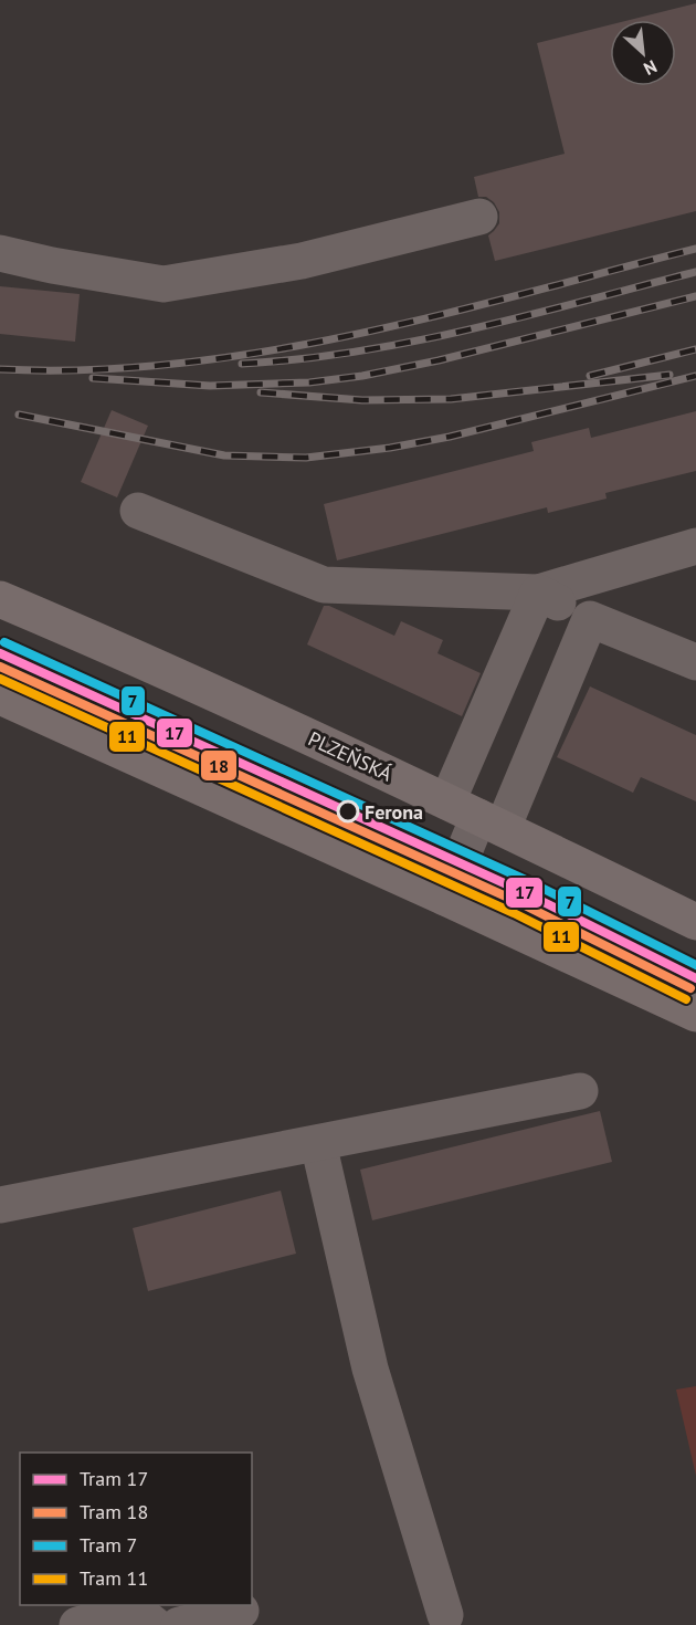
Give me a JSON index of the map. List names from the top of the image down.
{
  "streets": {
    "main road": ["PLZEŇSKÁ"]
  },
  "places": ["Ferona"],
  "lines": [
    "tram line 7",
    "tram line 17",
    "tram line 18",
    "tram line 11"
  ],
  "legend": [
    "Tram 17",
    "Tram 18",
    "Tram 7",
    "Tram 11"
  ],
  "north": "bottom right"
}
